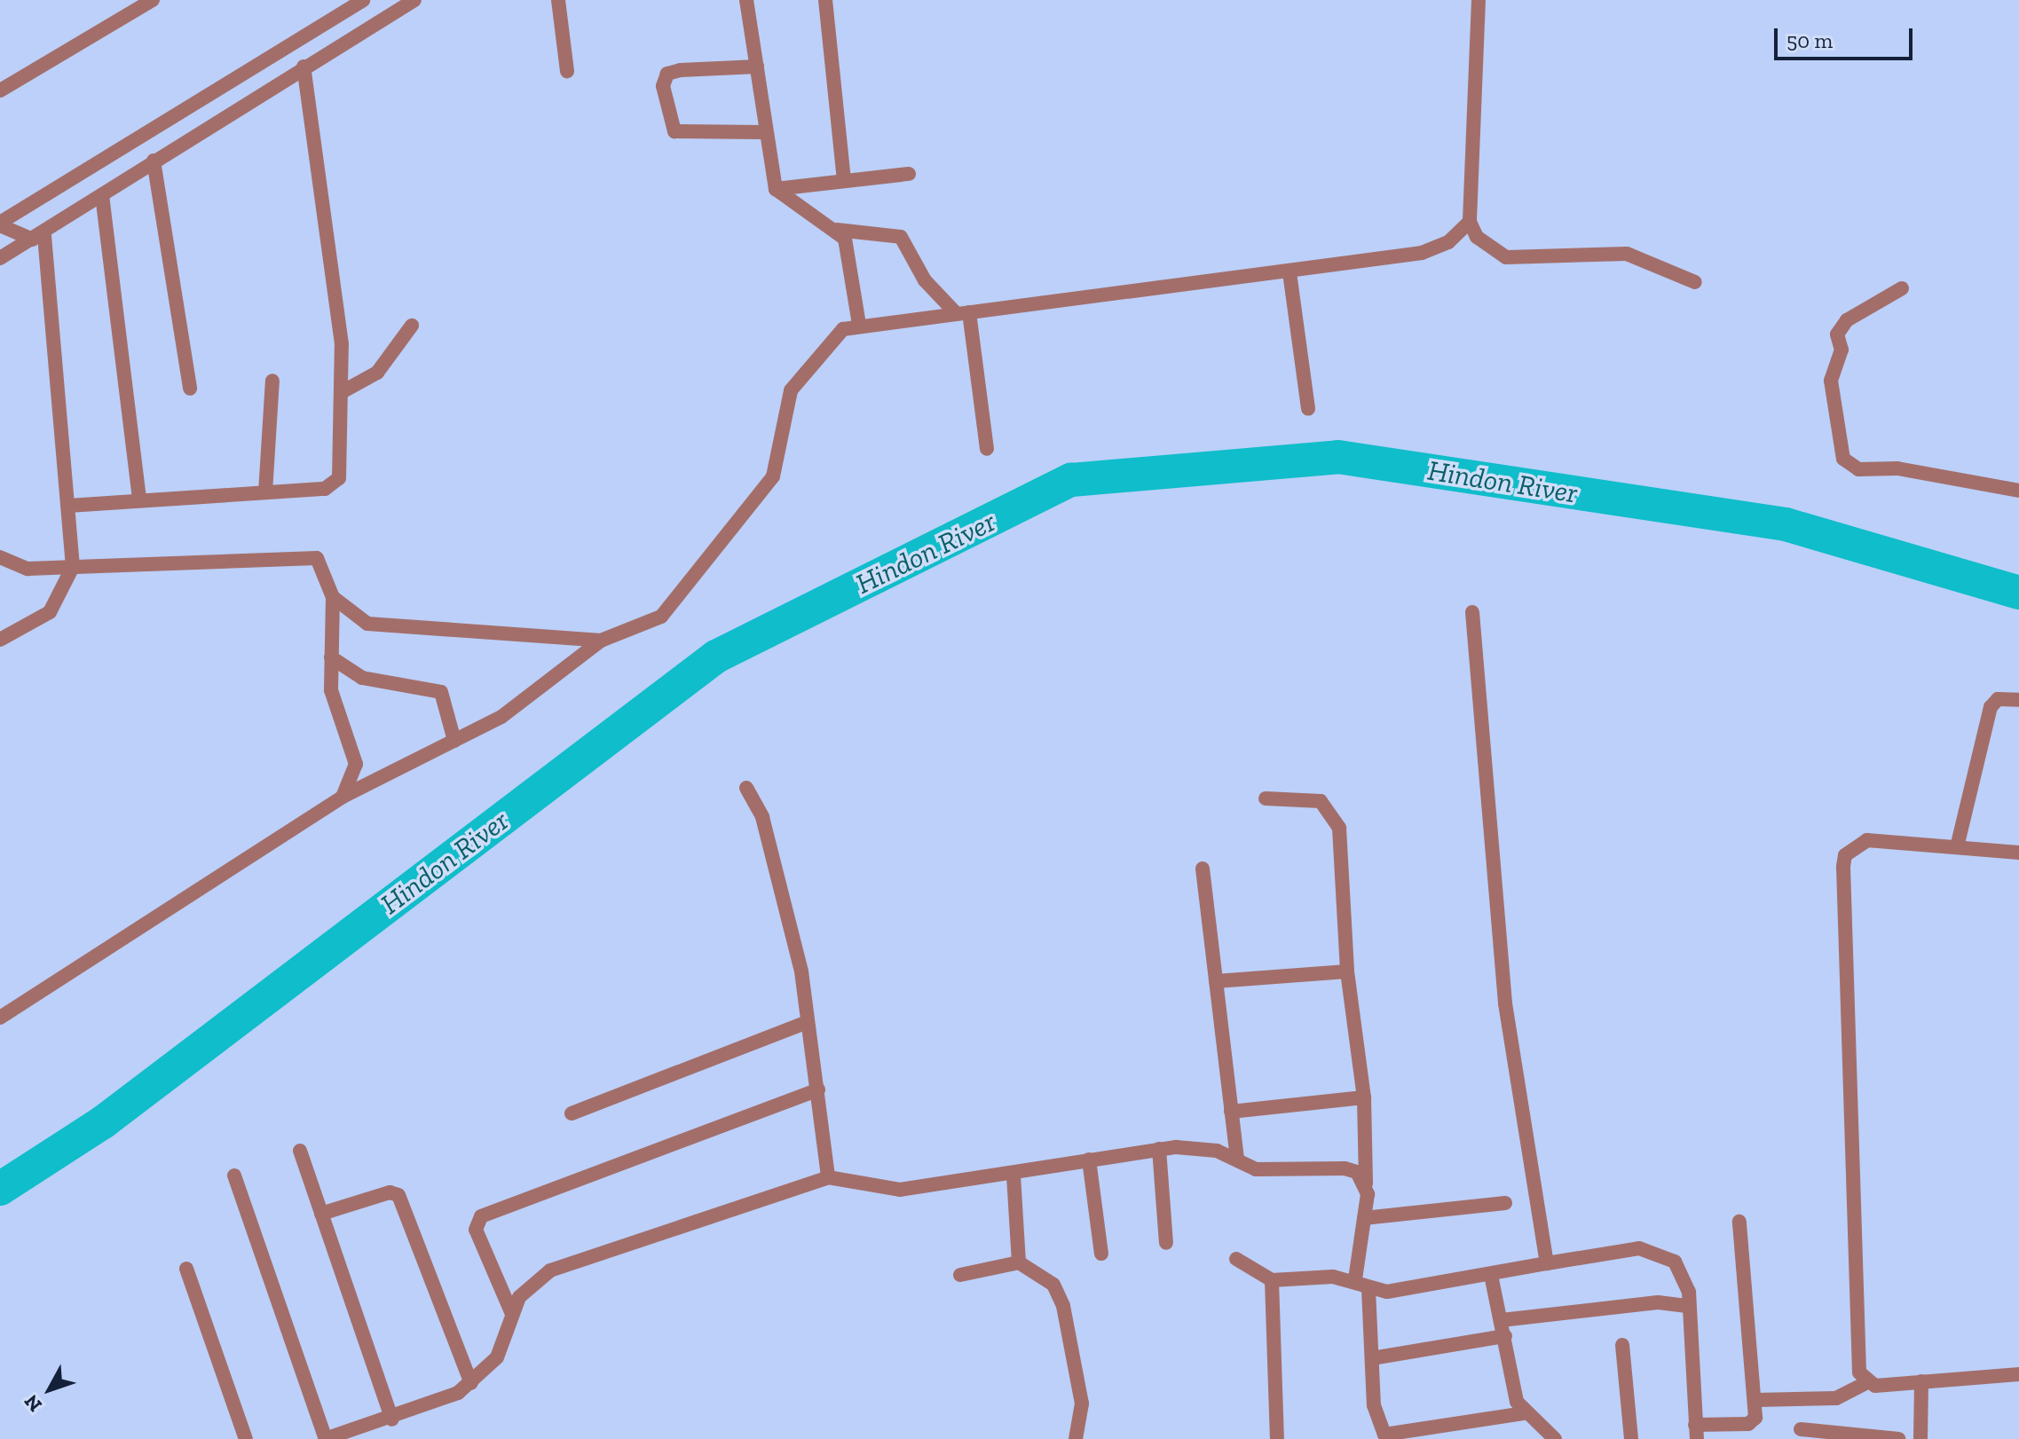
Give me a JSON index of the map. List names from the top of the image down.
{
  "water": ["Hindon River"],
  "scale_bar": "50 m",
  "north": "bottom left"
}
